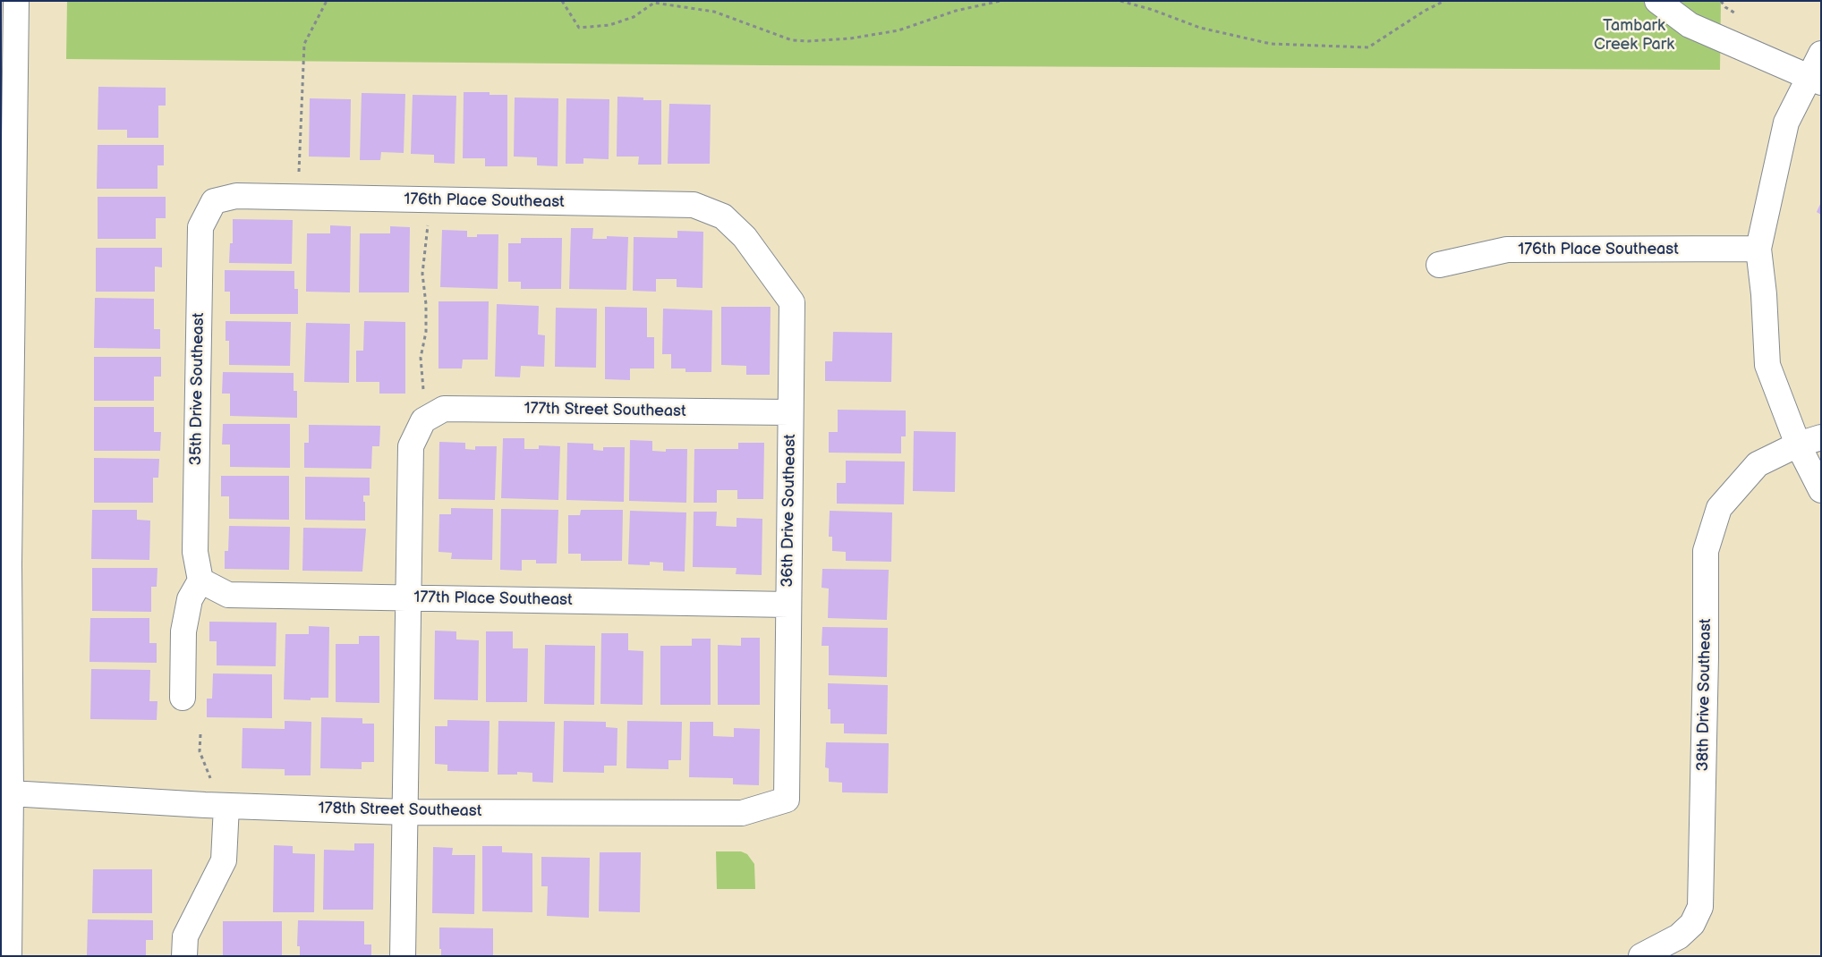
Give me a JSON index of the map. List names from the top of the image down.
{
  "streets": {
    "street": [
      "176th Place Southeast",
      "35th Drive Southeast",
      "177th Street Southeast",
      "36th Drive Southeast",
      "177th Place Southeast",
      "38th Drive Southeast",
      "178th Street Southeast"
    ]
  },
  "crossings": [
    ["176th Place Southeast", "35th Drive Southeast"],
    ["176th Place Southeast", "36th Drive Southeast"],
    ["35th Drive Southeast", "177th Place Southeast"],
    ["177th Street Southeast", "36th Drive Southeast"],
    ["36th Drive Southeast", "177th Place Southeast"],
    ["36th Drive Southeast", "178th Street Southeast"]
  ],
  "parks": ["Tambark Creek Park"]
}
